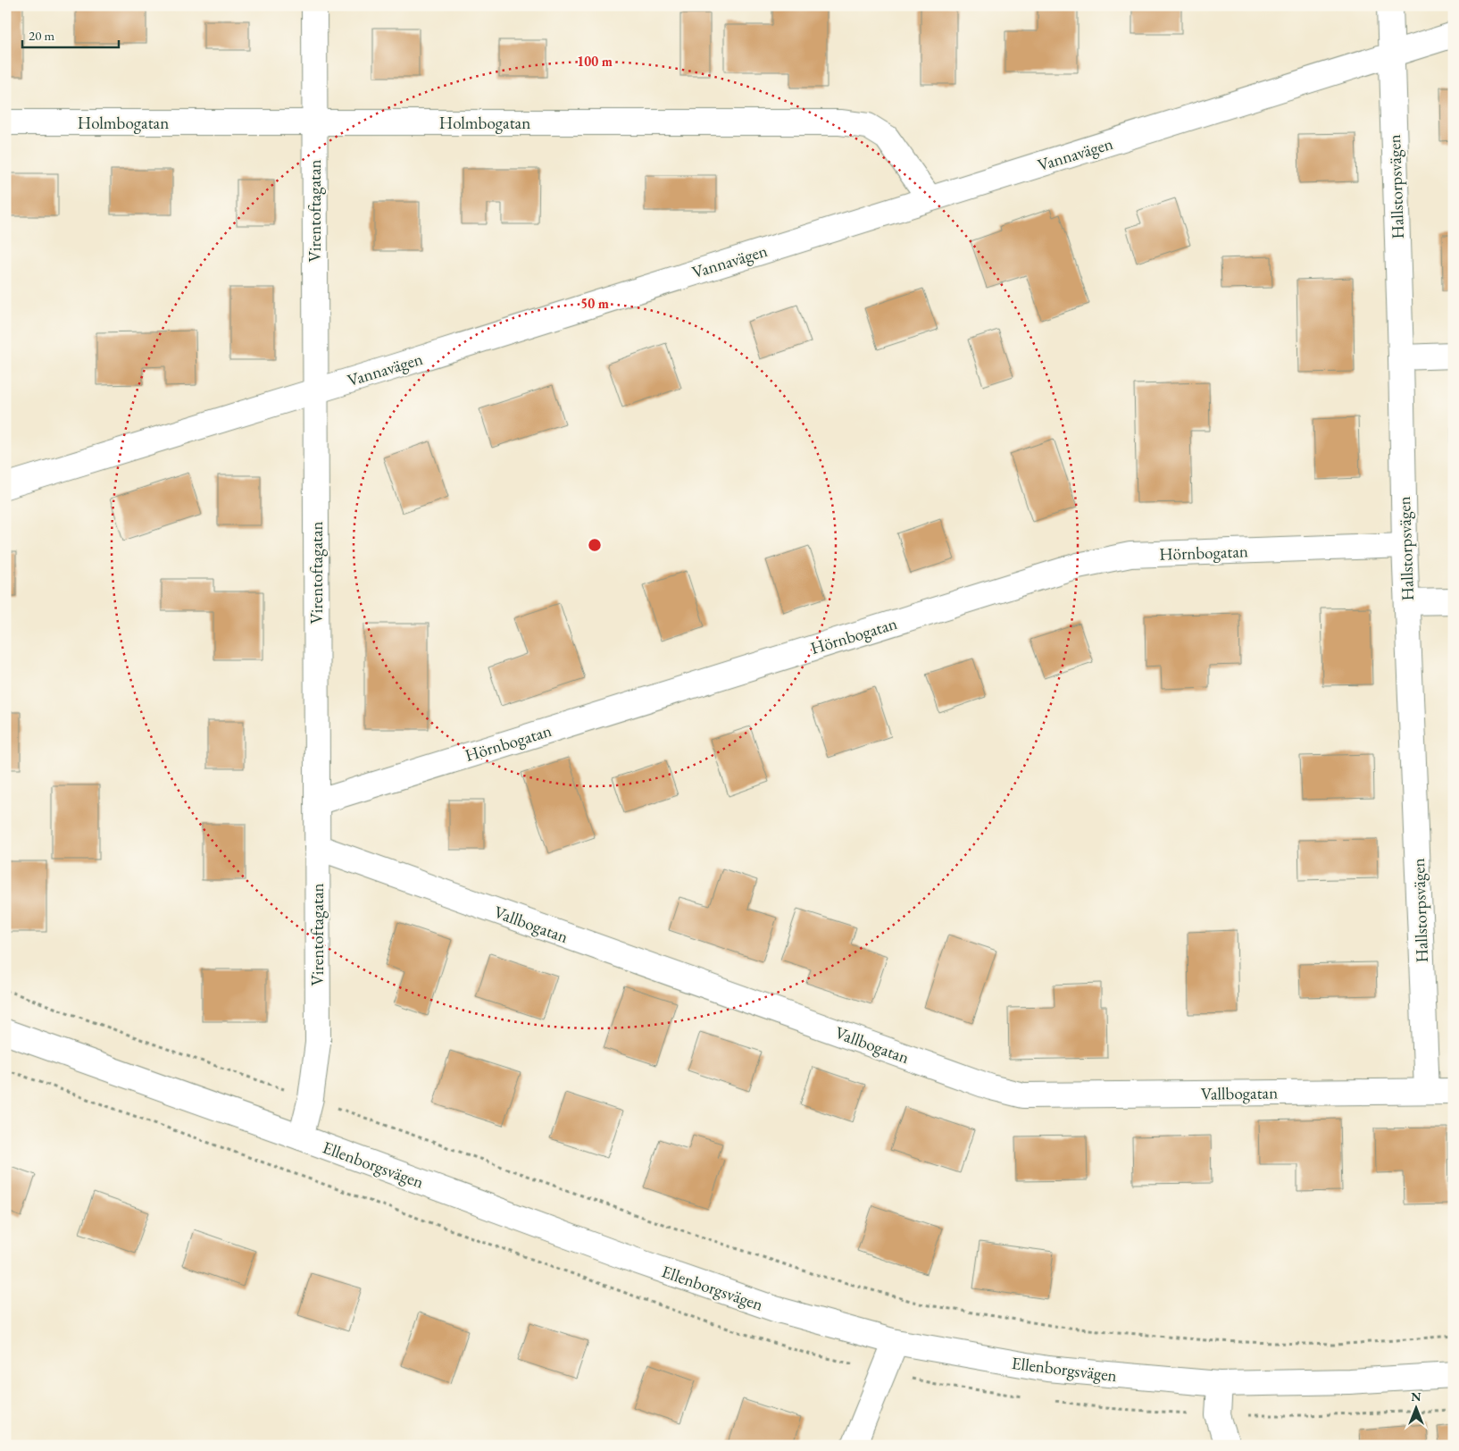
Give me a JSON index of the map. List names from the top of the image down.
{
  "streets": {
    "street": [
      "Holmbogatan",
      "Vannavägen",
      "Hallstorpsvägen",
      "Virentoftagatan",
      "Hörnbogatan",
      "Vallbogatan",
      "Ellenborgsvägen"
    ]
  },
  "crossings": [
    ["Holmbogatan", "Vannavägen"],
    ["Holmbogatan", "Virentoftagatan"],
    ["Vannavägen", "Hallstorpsvägen"],
    ["Vannavägen", "Virentoftagatan"],
    ["Hallstorpsvägen", "Hörnbogatan"],
    ["Hallstorpsvägen", "Vallbogatan"],
    ["Virentoftagatan", "Hörnbogatan"],
    ["Virentoftagatan", "Vallbogatan"],
    ["Virentoftagatan", "Ellenborgsvägen"]
  ],
  "scale_bar": "20 m",
  "north": "top",
  "rings": ["100 m", "50 m"]
}
